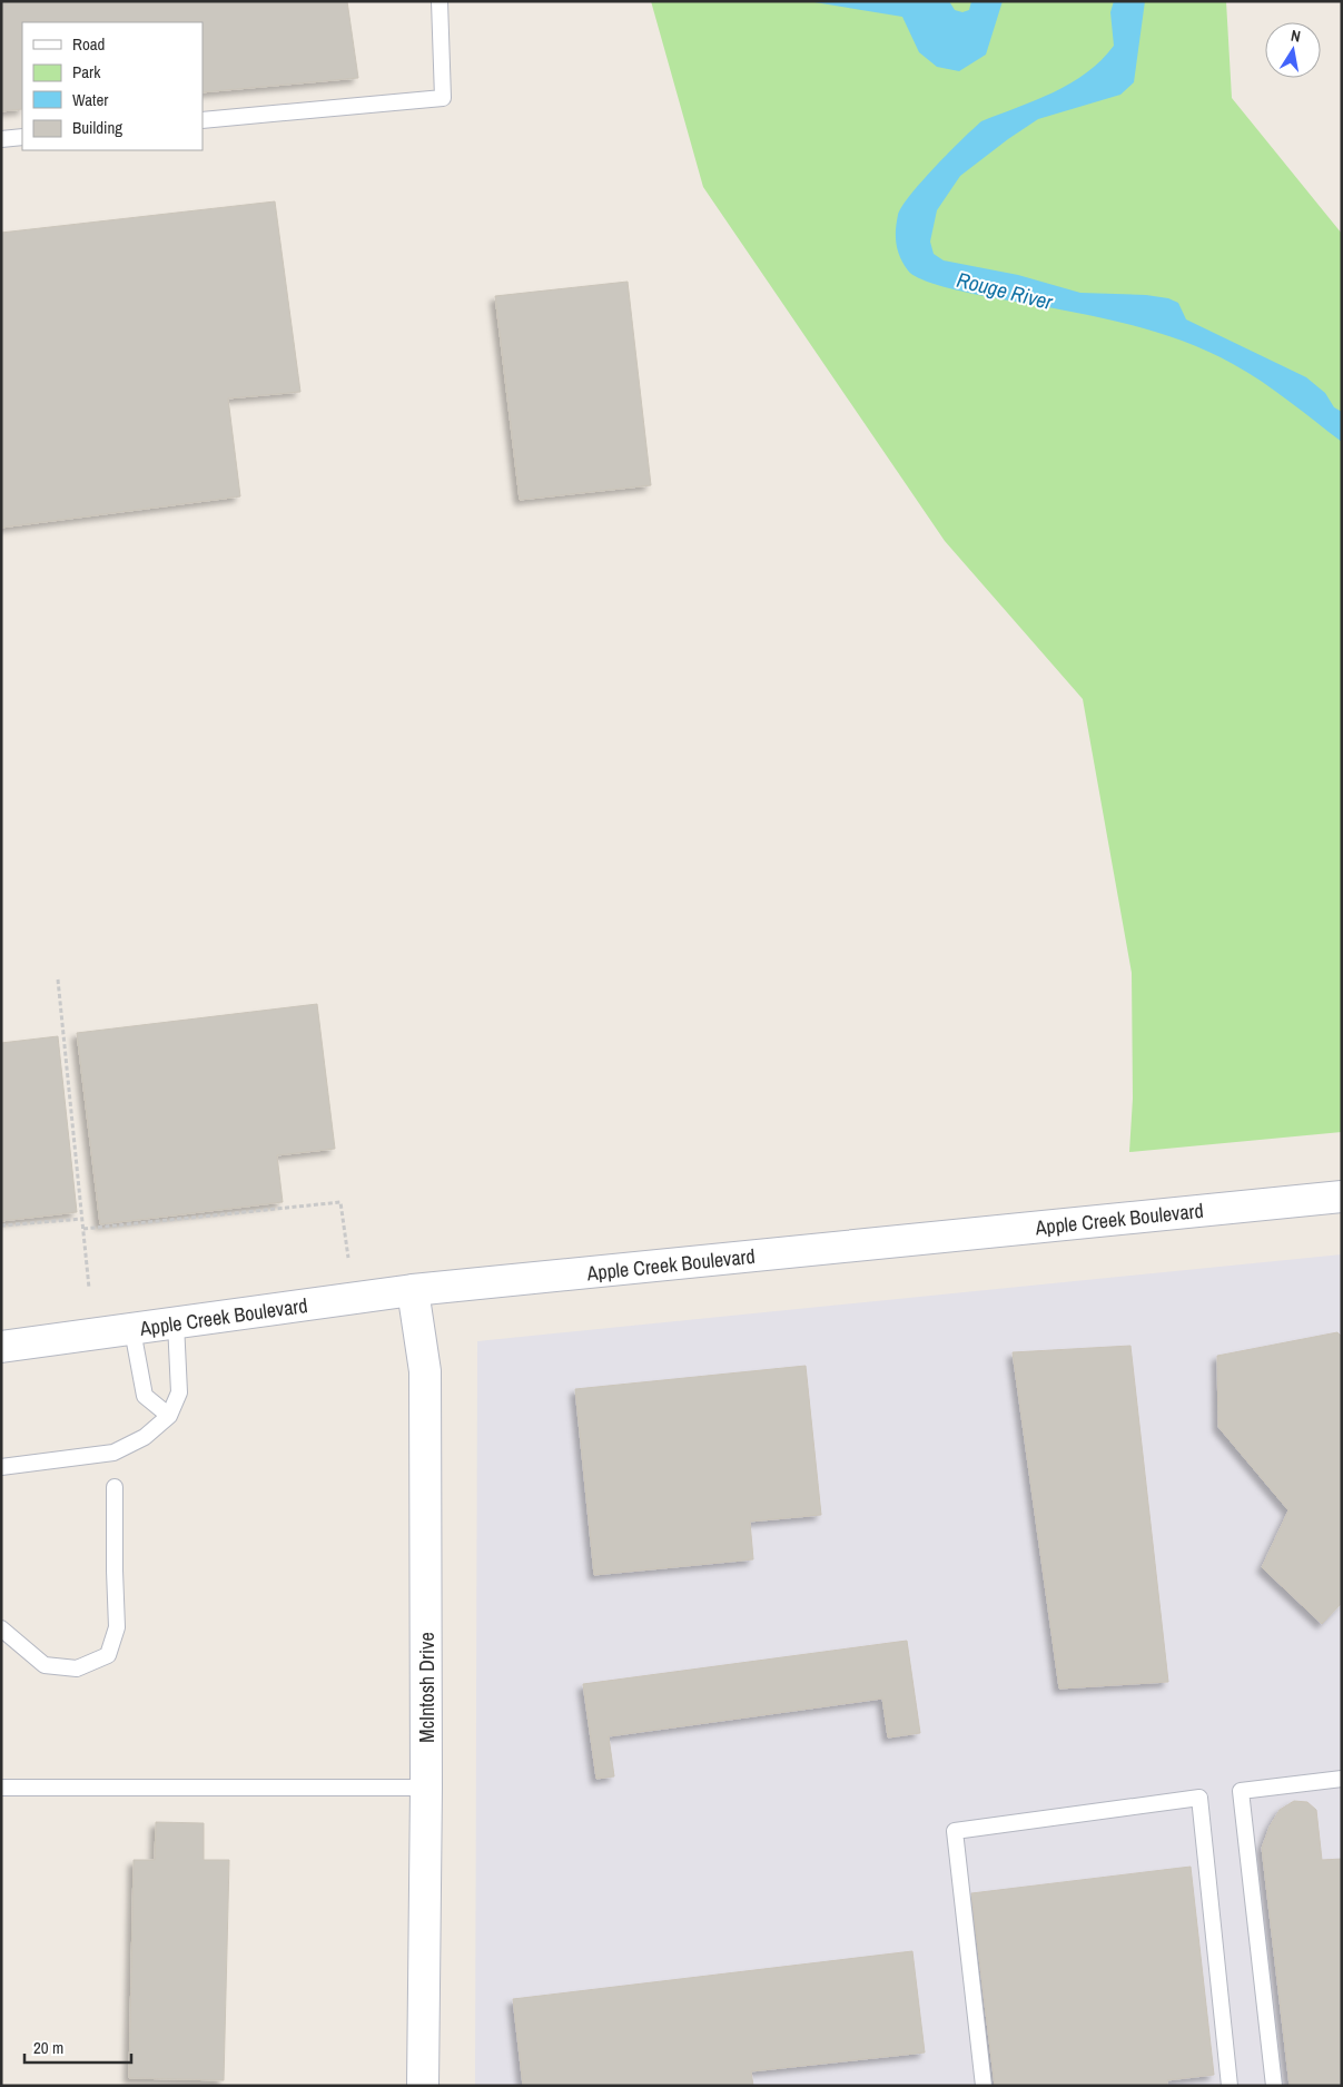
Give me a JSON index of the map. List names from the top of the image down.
{
  "streets": {
    "main road": ["Apple Creek Boulevard", "McIntosh Drive"]
  },
  "crossings": [
    ["Apple Creek Boulevard", "McIntosh Drive"]
  ],
  "water": ["Rouge River"],
  "legend": [
    "Road",
    "Park",
    "Water",
    "Building"
  ],
  "scale_bar": "20 m",
  "north": "top"
}
